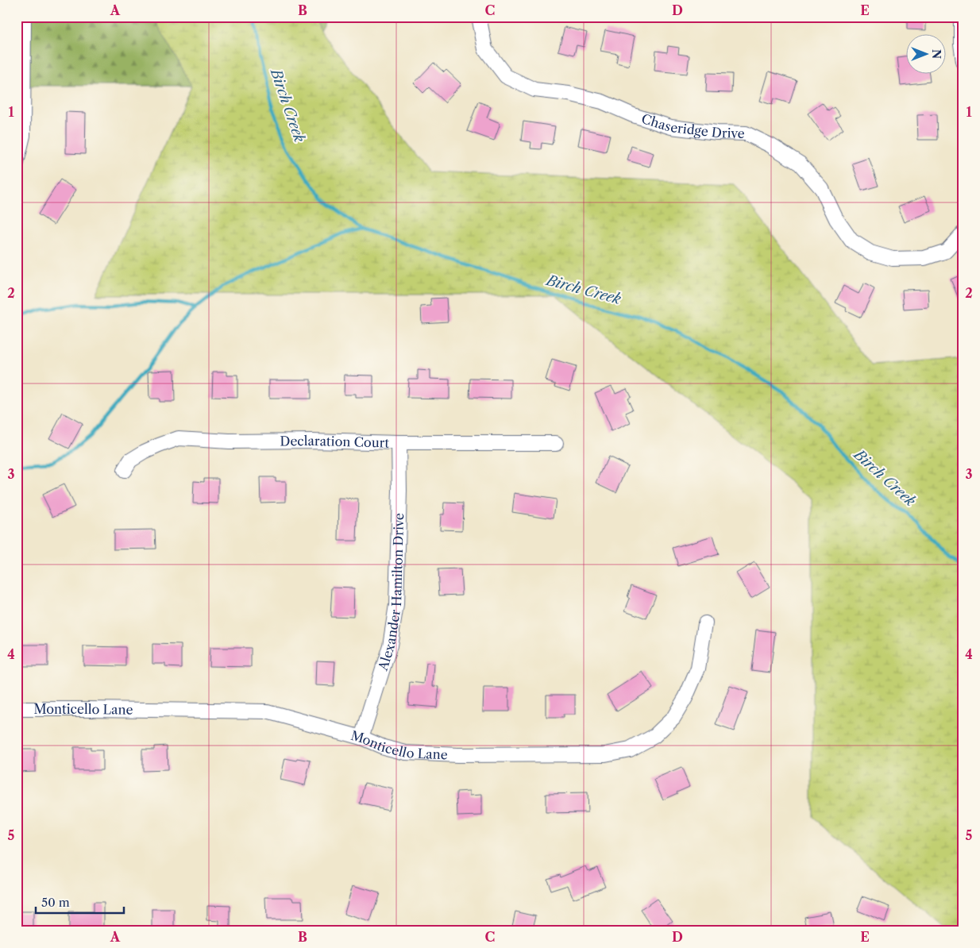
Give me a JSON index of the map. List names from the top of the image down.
{
  "streets": {
    "street": [
      "Chaseridge Drive",
      "Declaration Court",
      "Alexander Hamilton Drive",
      "Monticello Lane"
    ]
  },
  "crossings": [
    ["Declaration Court", "Alexander Hamilton Drive"],
    ["Alexander Hamilton Drive", "Monticello Lane"]
  ],
  "water": ["Birch Creek"],
  "scale_bar": "50 m",
  "north": "right",
  "grid": {
    "columns": [
      "A",
      "B",
      "C",
      "D",
      "E"
    ],
    "rows": [
      "1",
      "2",
      "3",
      "4",
      "5"
    ]
  }
}
